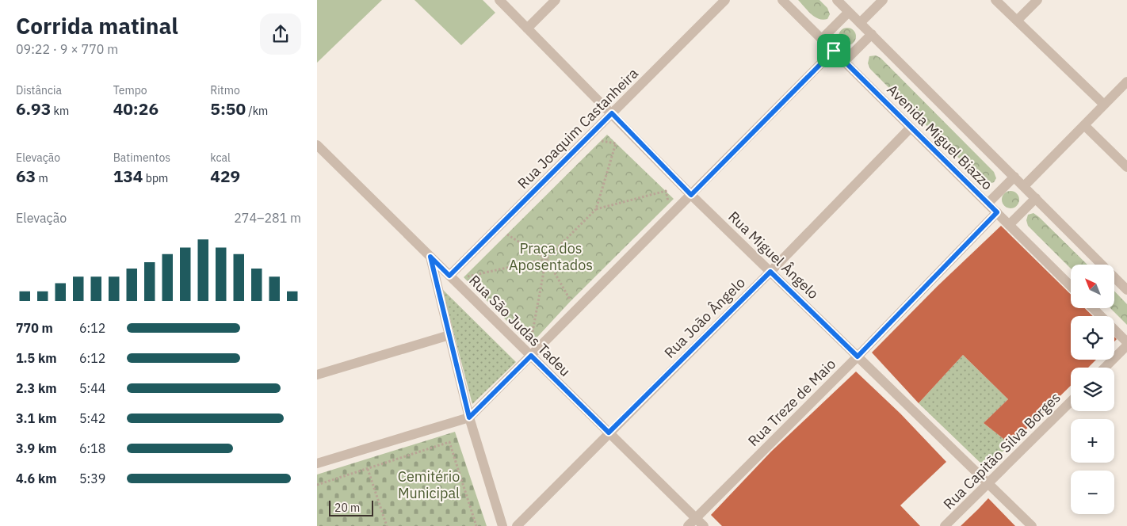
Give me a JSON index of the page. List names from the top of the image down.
{
  "streets": {
    "street": [
      "Rua Joaquim Castanheira",
      "Avenida Miguel Biazzo",
      "Rua Miguel Ângelo",
      "Rua João Ângelo",
      "Rua São Judas Tadeu",
      "Rua Treze de Maio",
      "Rua Capitão Silva Borges"
    ]
  },
  "crossings": [
    ["Rua Joaquim Castanheira", "Rua Miguel Ângelo"],
    ["Rua Joaquim Castanheira", "Rua São Judas Tadeu"],
    ["Avenida Miguel Biazzo", "Rua João Ângelo"],
    ["Avenida Miguel Biazzo", "Rua Treze de Maio"],
    ["Rua Miguel Ângelo", "Rua João Ângelo"],
    ["Rua Miguel Ângelo", "Rua Treze de Maio"],
    ["Rua Miguel Ângelo", "Rua Capitão Silva Borges"],
    ["Rua João Ângelo", "Rua São Judas Tadeu"],
    ["Rua São Judas Tadeu", "Rua Treze de Maio"]
  ],
  "parks": ["Praça dos Aposentados", "Cemitério Municipal"],
  "scale_bar": "20 m",
  "north": "top left",
  "page": {
    "heading": ["Corrida matinal", "09:22 · 9 × 770 m"],
    "stats": [
      ["Distância", "6.93 km"],
      ["Tempo", "40:26"],
      ["Ritmo", "5:50 /km"],
      ["Elevação", "63 m"],
      ["Batimentos", "134 bpm"],
      ["kcal", "429"]
    ],
    "chart": ["Elevação", "274–281 m"],
    "map_buttons": ["+", "−"],
    "list": [
      {
        "name": "770 m",
        "note": "6:12"
      },
      {
        "name": "1.5 km",
        "note": "6:12"
      },
      {
        "name": "2.3 km",
        "note": "5:44"
      },
      {
        "name": "3.1 km",
        "note": "5:42"
      },
      {
        "name": "3.9 km",
        "note": "6:18"
      },
      {
        "name": "4.6 km",
        "note": "5:39"
      }
    ],
    "scale": "20 m"
  }
}
